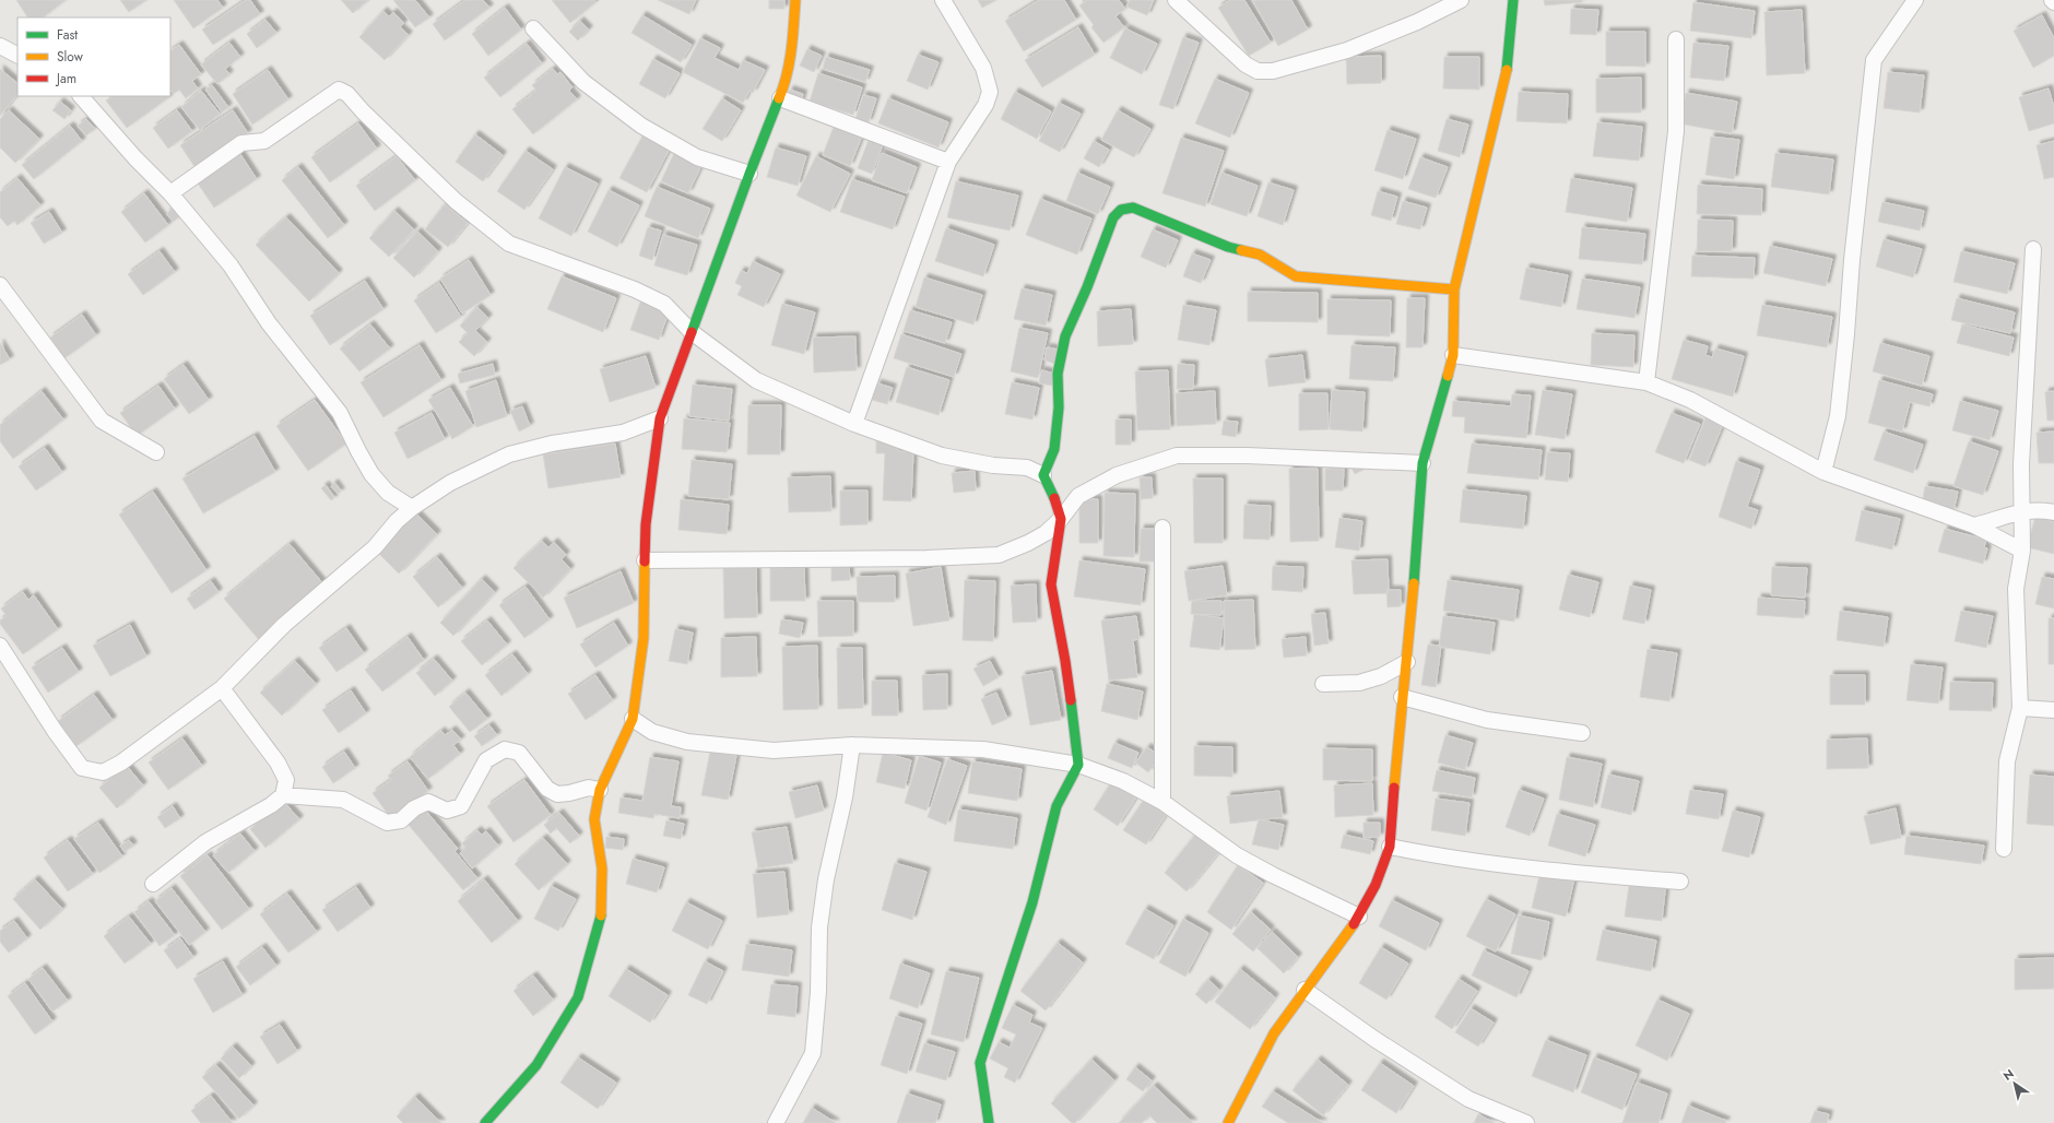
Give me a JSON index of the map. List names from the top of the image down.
{
  "legend": ["Fast", "Slow", "Jam"],
  "north": "top left"
}
